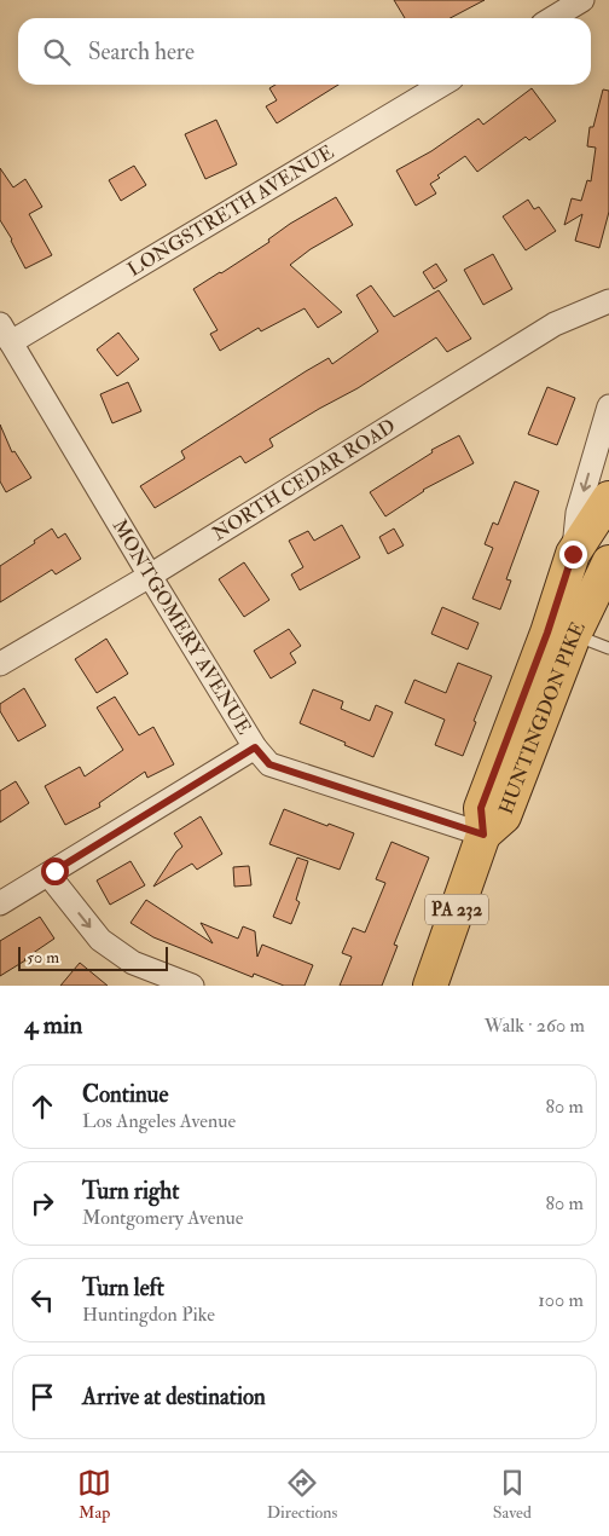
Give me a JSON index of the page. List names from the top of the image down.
{
  "streets": {
    "main road": ["HUNTINGDON PIKE", "PA 232"],
    "street": ["LONGSTRETH AVENUE", "NORTH CEDAR ROAD", "MONTGOMERY AVENUE"]
  },
  "crossings": [
    ["LONGSTRETH AVENUE", "MONTGOMERY AVENUE"],
    ["NORTH CEDAR ROAD", "MONTGOMERY AVENUE"],
    ["MONTGOMERY AVENUE", "HUNTINGDON PIKE"]
  ],
  "scale_bar": "50 m",
  "page": {
    "search": "Search here",
    "scale": "50 m",
    "heading": ["4 min", "Walk · 260 m"],
    "list": [
      ["Continue", "Los Angeles Avenue", "80 m"],
      ["Turn right", "Montgomery Avenue", "80 m"],
      ["Turn left", "Huntingdon Pike", "100 m"],
      "Arrive at destination"
    ],
    "nav": ["Map", "Directions", "Saved"]
  }
}
